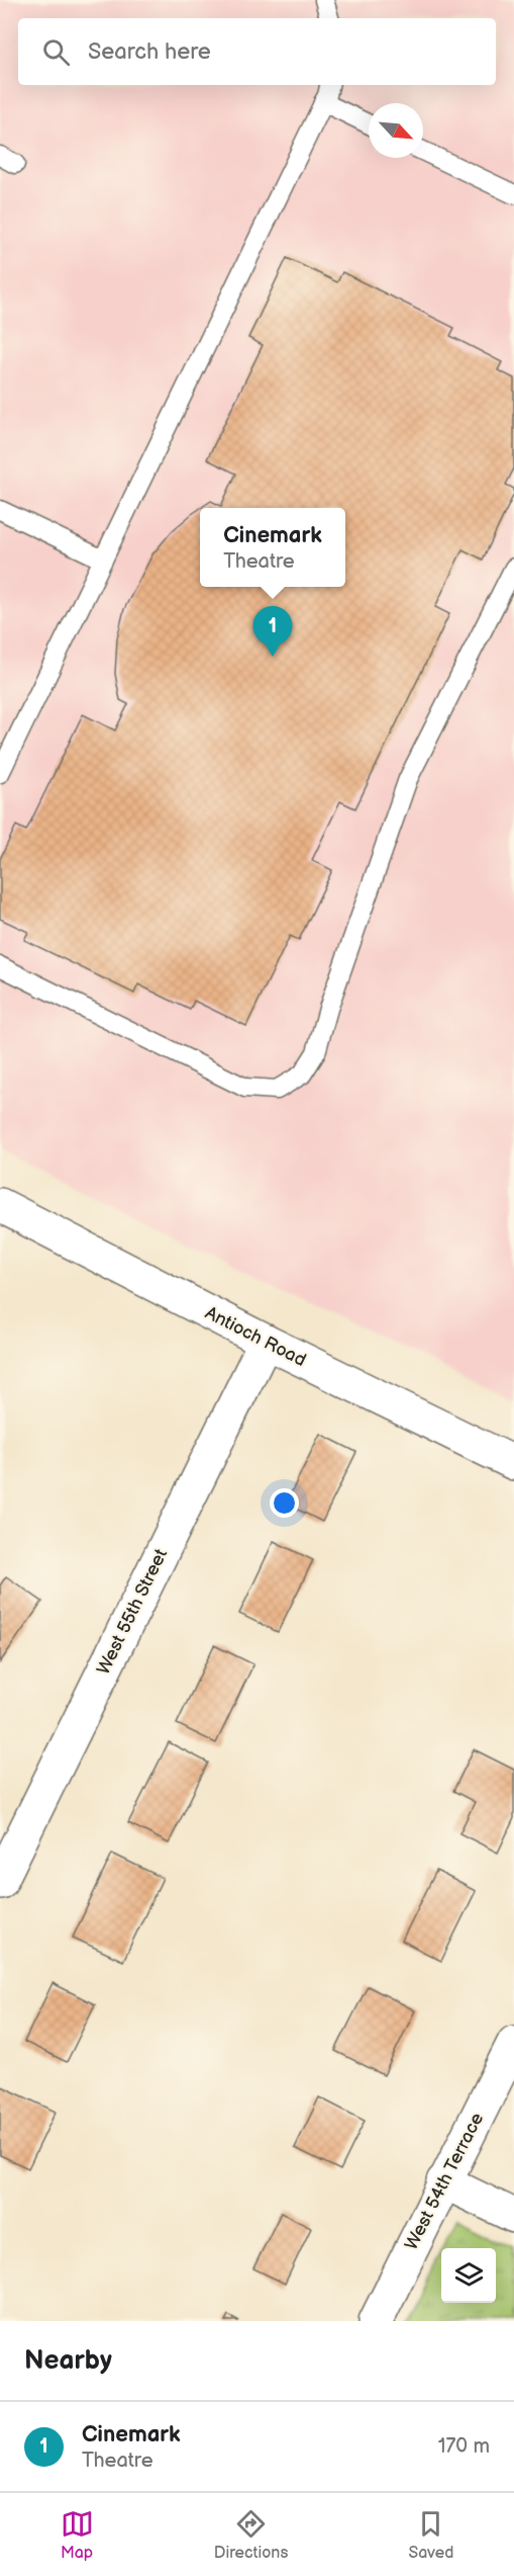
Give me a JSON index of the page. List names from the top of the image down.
{
  "streets": {
    "street": ["Antioch Road", "West 55th Street", "West 54th Terrace"]
  },
  "crossings": [
    ["Antioch Road", "West 55th Street"]
  ],
  "north": "bottom right",
  "page": {
    "search": "Search here",
    "popup": ["Cinemark", "Theatre"],
    "pins": "1",
    "heading": "Nearby",
    "list": [
      {
        "mark": "1",
        "name": "Cinemark",
        "note": "Theatre",
        "value": "170 m"
      }
    ],
    "nav": ["Map", "Directions", "Saved"]
  }
}
